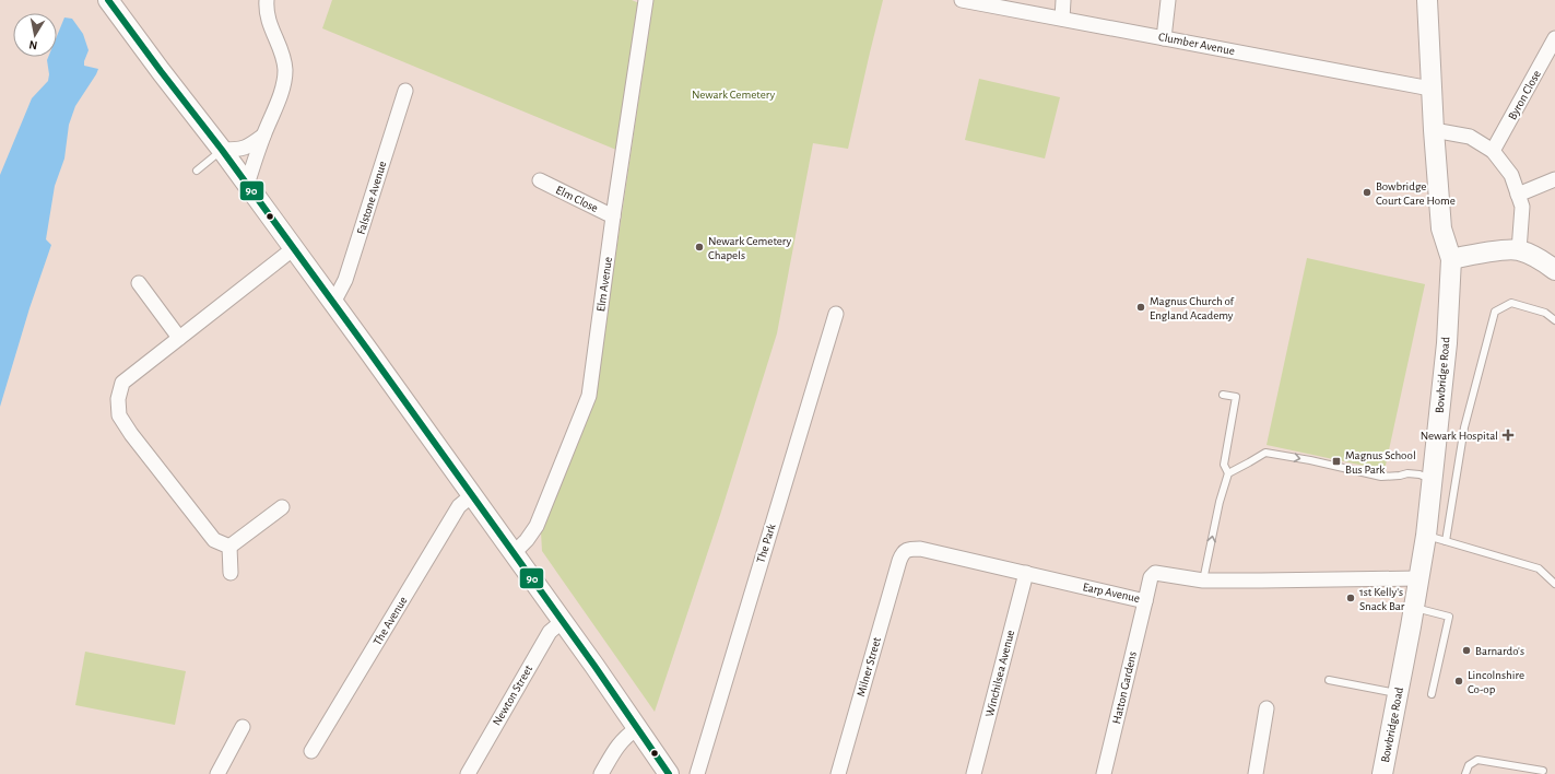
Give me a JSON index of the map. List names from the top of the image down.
{
  "streets": {
    "main road": ["Bowbridge Road"],
    "street": [
      "Clumber Avenue",
      "Byron Close",
      "Falstone Avenue",
      "Elm Close",
      "Elm Avenue",
      "The Park",
      "Earp Avenue",
      "The Avenue",
      "Milner Street",
      "Winchilsea Avenue",
      "Hatton Gardens",
      "Newton Street"
    ]
  },
  "crossings": [
    ["Clumber Avenue", "Bowbridge Road"],
    ["Elm Close", "Elm Avenue"],
    ["Bowbridge Road", "Earp Avenue"],
    ["Earp Avenue", "Milner Street"],
    ["Earp Avenue", "Winchilsea Avenue"],
    ["Earp Avenue", "Hatton Gardens"]
  ],
  "parks": ["Newark Cemetery"],
  "places": {
    "other": [
      "Bowbridge Court Care Home",
      "Newark Cemetery Chapels",
      "Magnus Church of England Academy",
      "1st Kelly's Snack Bar",
      "Barnardo's",
      "Lincolnshire Co-op"
    ],
    "health": ["Newark Hospital"],
    "transit": ["Magnus School Bus Park"]
  },
  "lines": ["transit line 90"],
  "north": "bottom"
}
